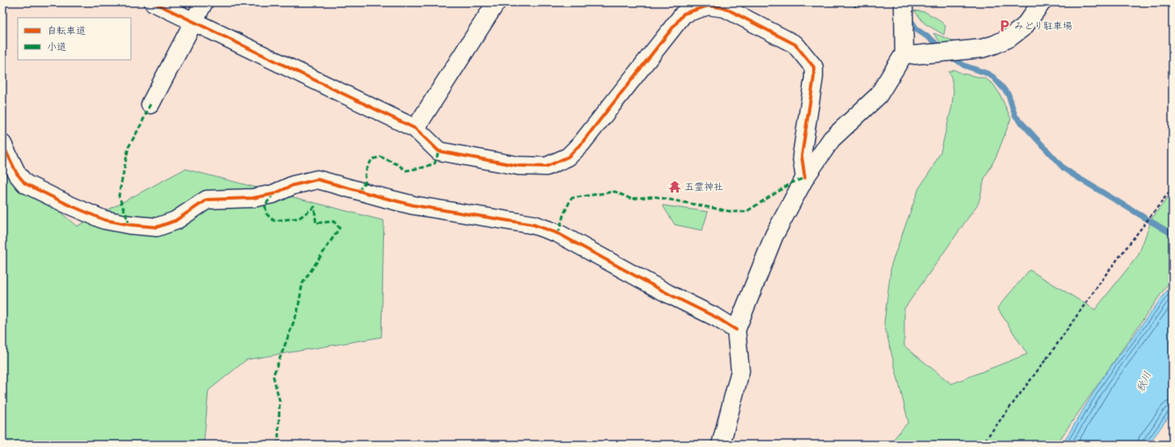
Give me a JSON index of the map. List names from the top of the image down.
{
  "water": ["秋川"],
  "places": {
    "parking": ["みどり駐車場"],
    "temple": ["五霊神社"]
  },
  "legend": ["自転車道", "小道"]
}
